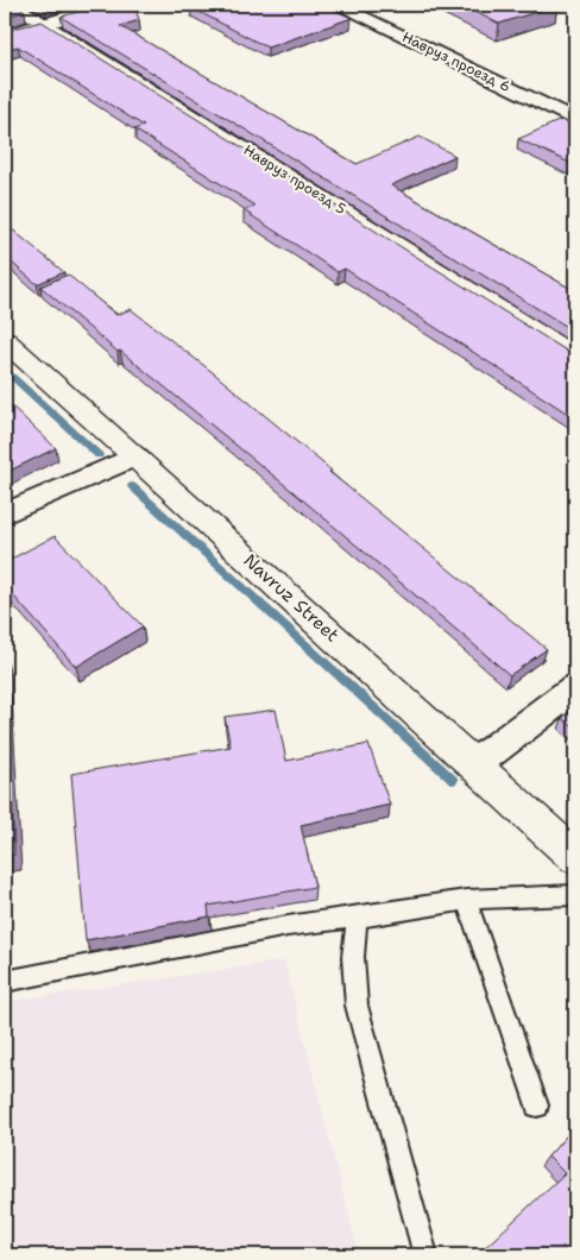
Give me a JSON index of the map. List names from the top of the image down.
{
  "streets": {
    "street": ["Навруз проезд 6", "Навруз проезд 5", "Navruz Street"]
  }
}
